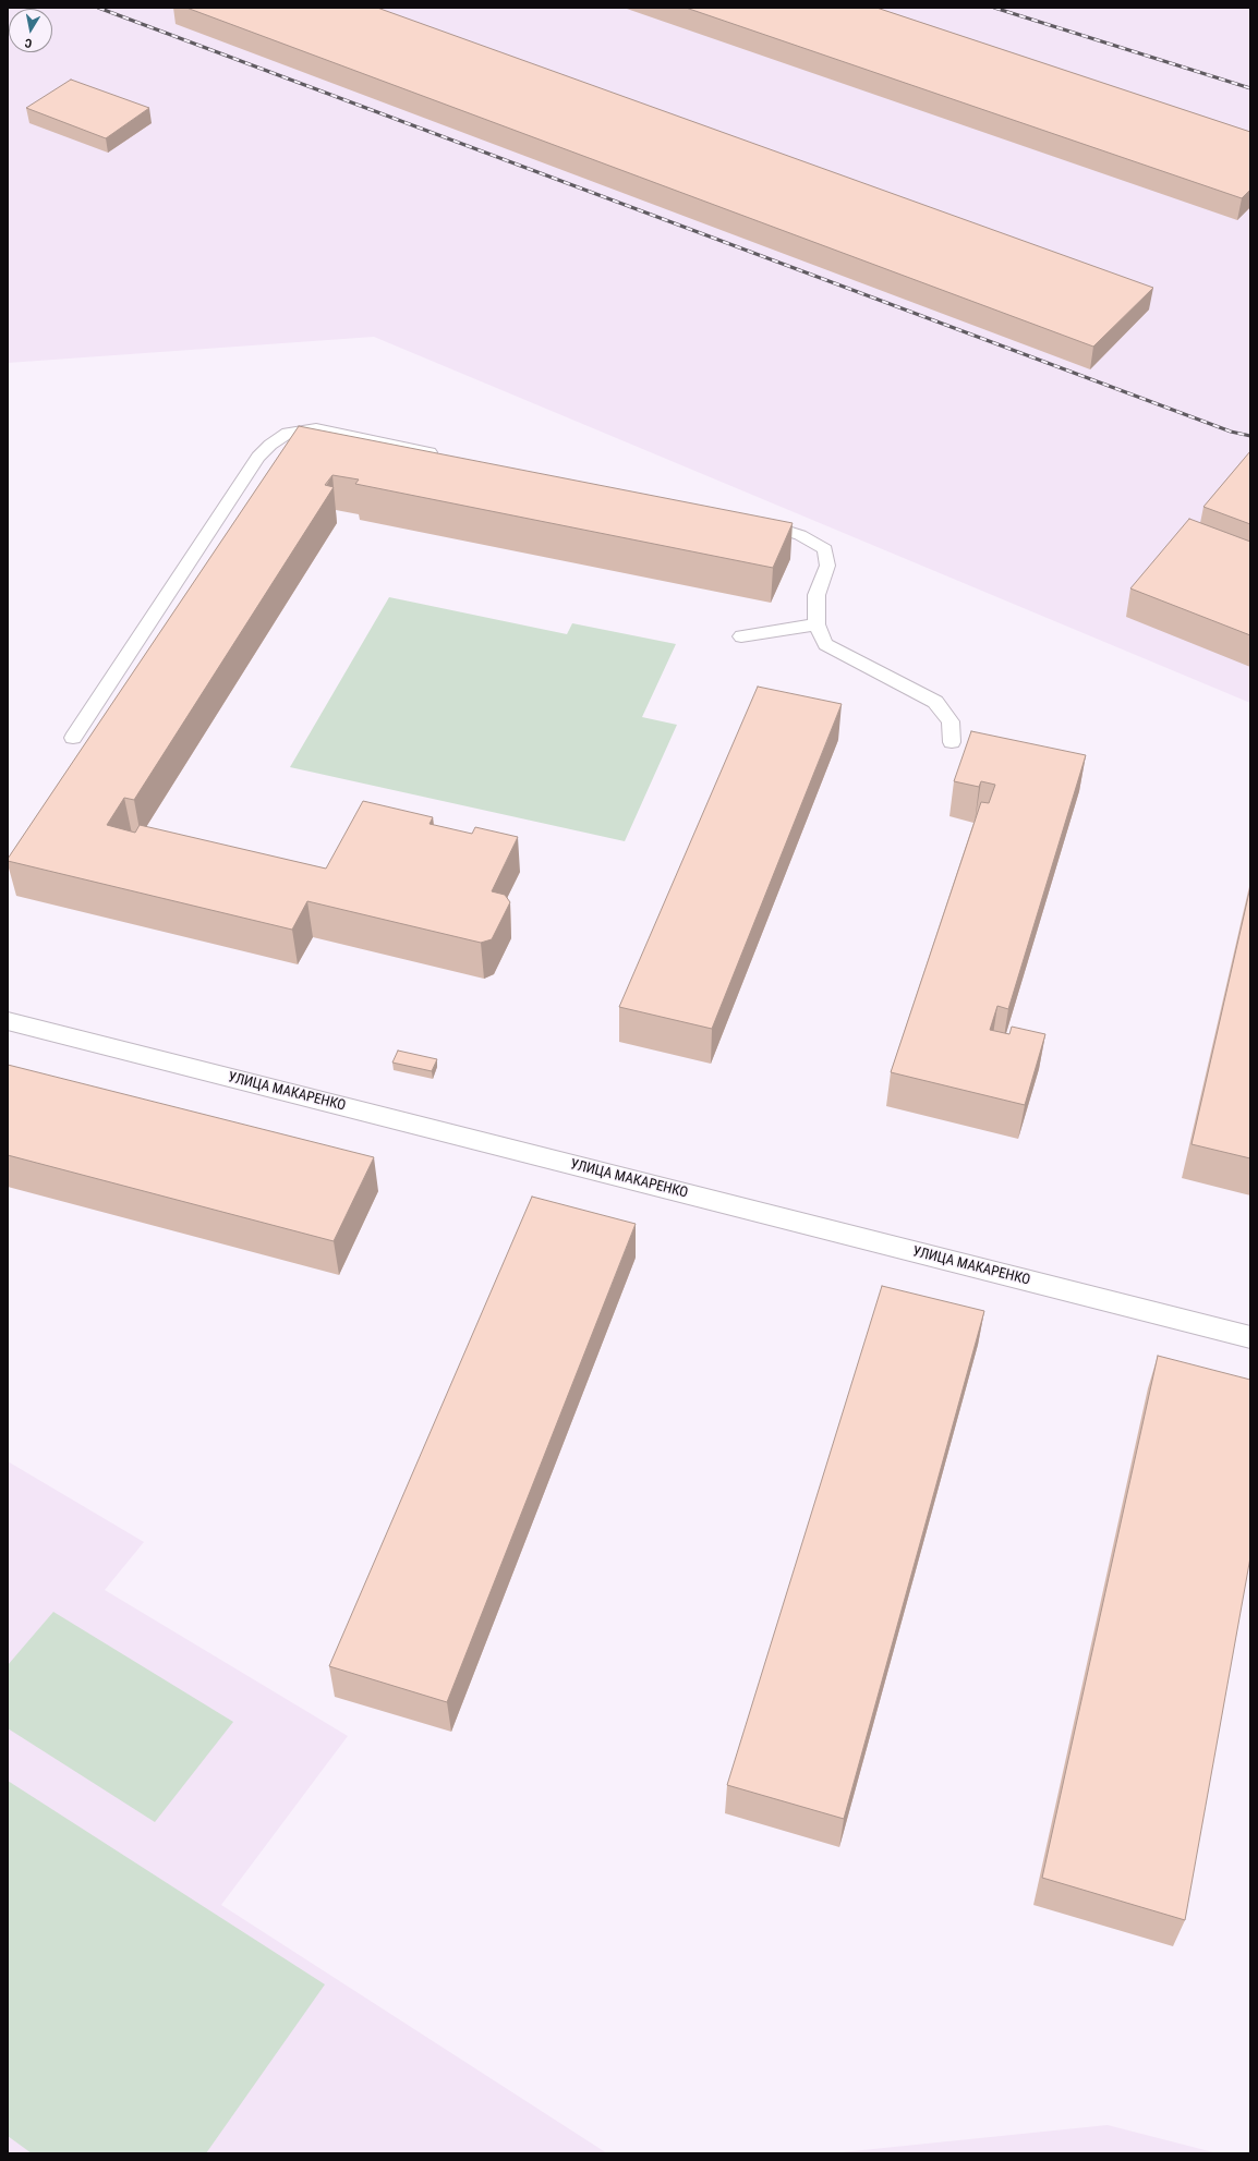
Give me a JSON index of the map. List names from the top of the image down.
{
  "streets": {
    "street": ["УЛИЦА МАКАРЕНКО"]
  },
  "north": "bottom"
}
